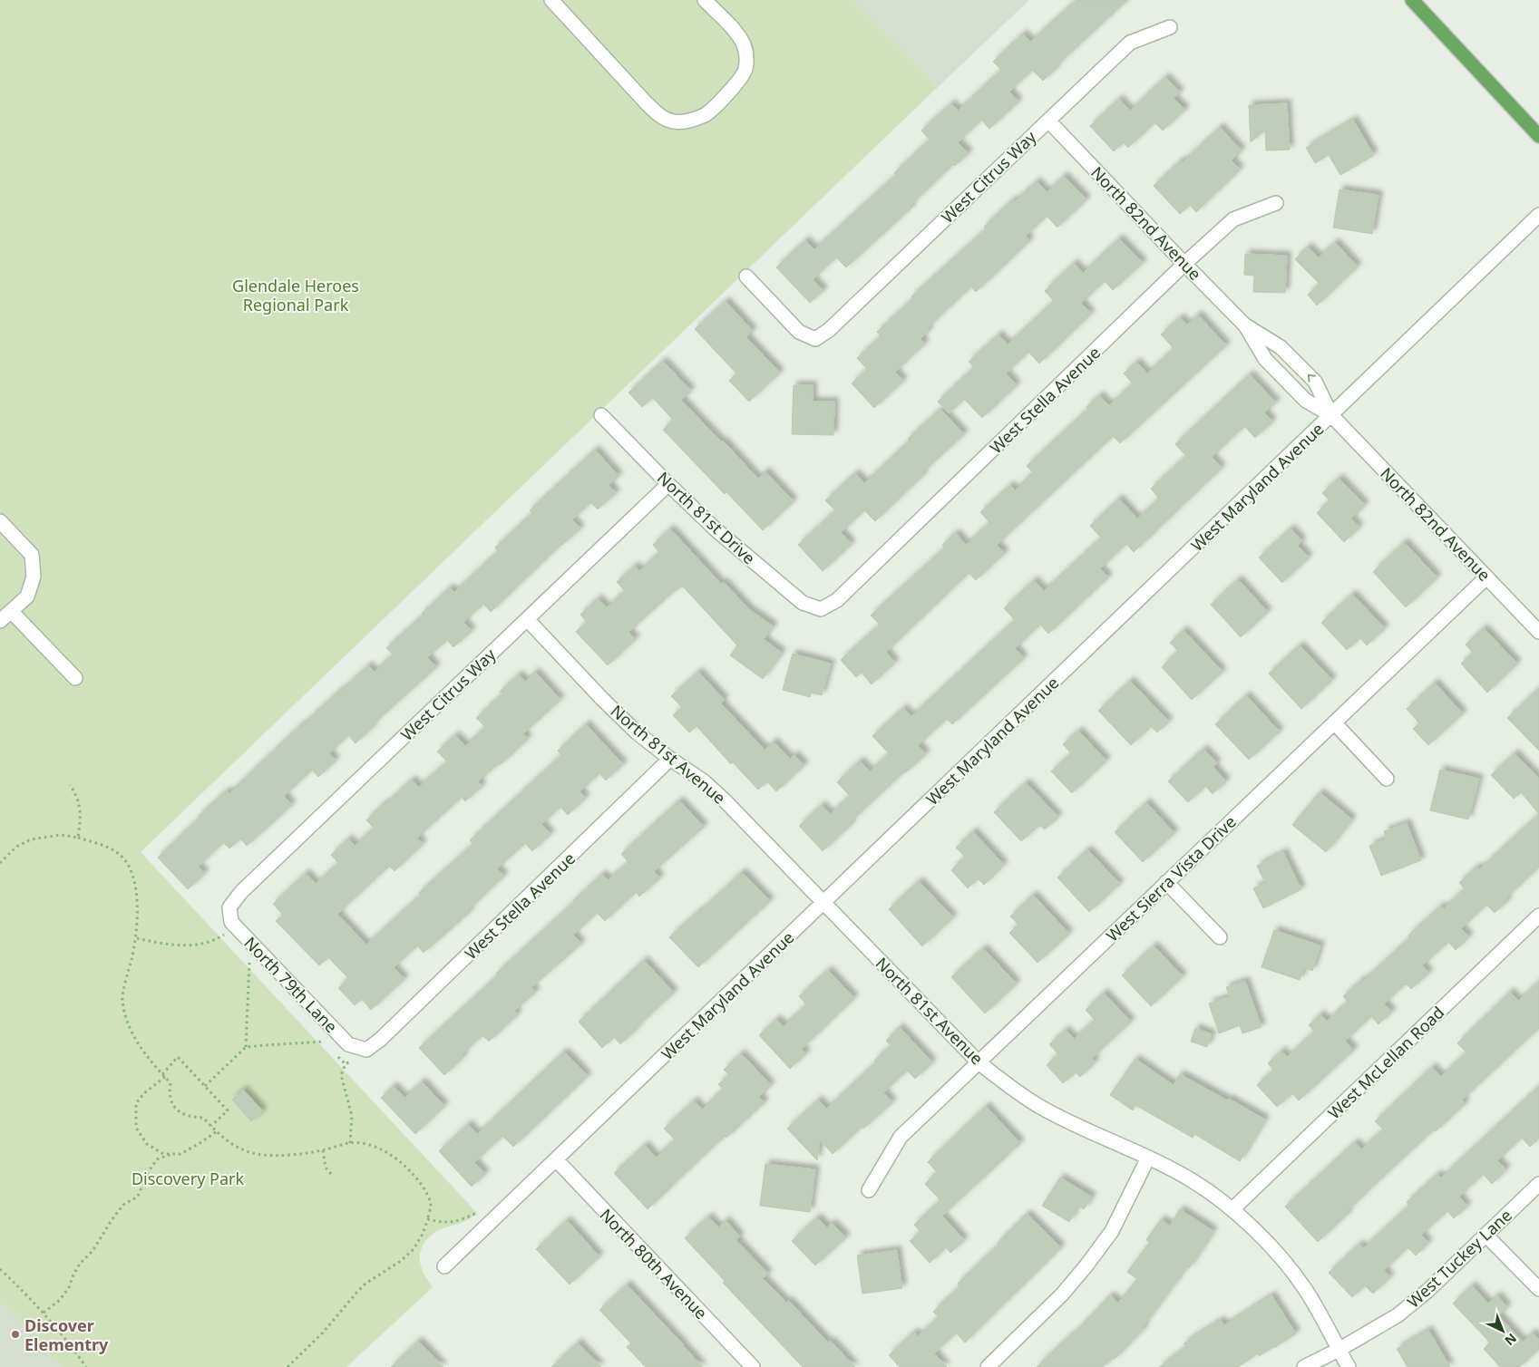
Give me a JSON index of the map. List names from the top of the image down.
{
  "streets": {
    "street": [
      "West Citrus Way",
      "North 82nd Avenue",
      "West Stella Avenue",
      "West Maryland Avenue",
      "North 81st Drive",
      "North 81st Avenue",
      "West Sierra Vista Drive",
      "North 79th Lane",
      "West McLellan Road",
      "West Tuckey Lane",
      "North 80th Avenue"
    ]
  },
  "crossings": [
    ["West Citrus Way", "North 82nd Avenue"],
    ["West Citrus Way", "North 81st Drive"],
    ["West Citrus Way", "North 81st Avenue"],
    ["West Citrus Way", "North 79th Lane"],
    ["North 82nd Avenue", "West Stella Avenue"],
    ["North 82nd Avenue", "West Maryland Avenue"],
    ["North 82nd Avenue", "West Sierra Vista Drive"],
    ["West Stella Avenue", "North 81st Drive"],
    ["West Stella Avenue", "North 81st Avenue"],
    ["West Stella Avenue", "North 79th Lane"],
    ["West Maryland Avenue", "North 81st Avenue"],
    ["West Maryland Avenue", "North 80th Avenue"],
    ["North 81st Avenue", "West Sierra Vista Drive"],
    ["North 81st Avenue", "West McLellan Road"],
    ["North 81st Avenue", "West Tuckey Lane"]
  ],
  "parks": ["Glendale Heroes Regional Park", "Discovery Park"],
  "places": ["Discover Elementry"],
  "north": "bottom right"
}
